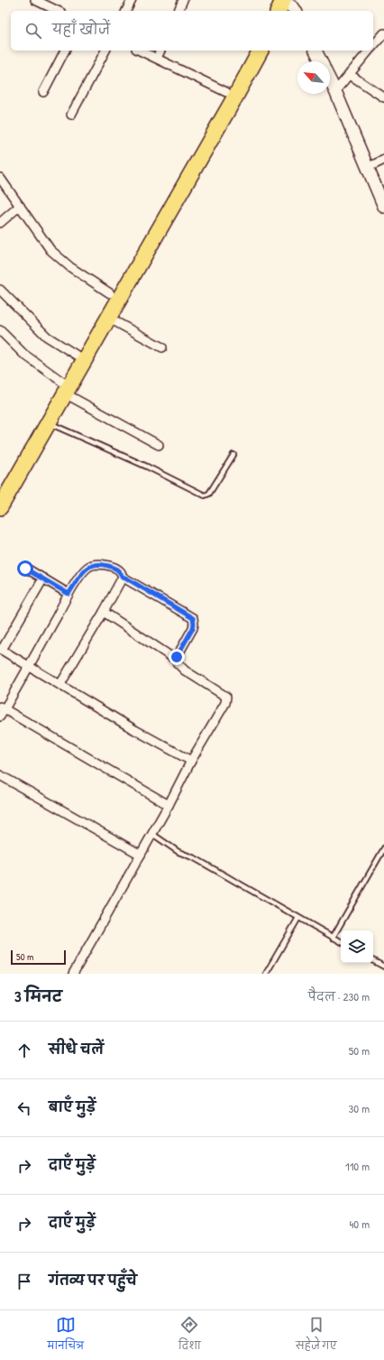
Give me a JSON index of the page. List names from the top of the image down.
{
  "scale_bar": "50 m",
  "north": "top left",
  "page": {
    "search": "यहाँ खोजें",
    "scale": "50 m",
    "heading": ["3 मिनट", "पैदल · 230 m"],
    "list": [
      ["सीधे चलें", "50 m"],
      ["बाएँ मुड़ें", "30 m"],
      ["दाएँ मुड़ें", "110 m"],
      ["दाएँ मुड़ें", "40 m"],
      "गंतव्य पर पहुँचे"
    ],
    "nav": ["मानचित्र", "दिशा", "सहेजे गए"]
  }
}
